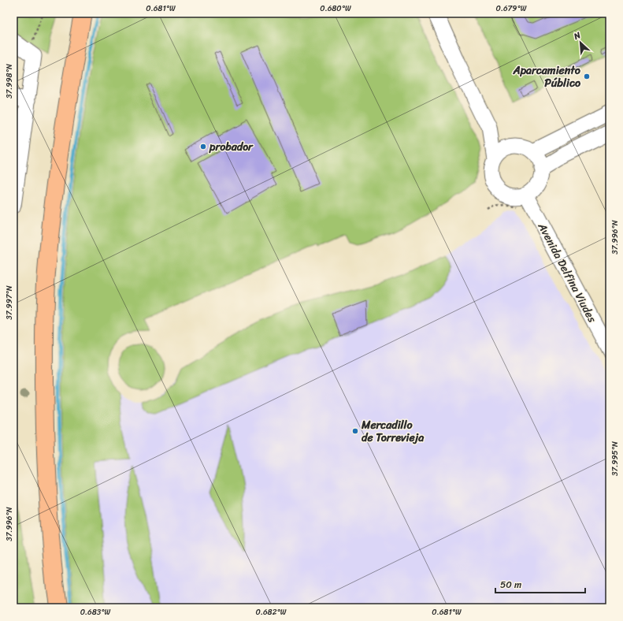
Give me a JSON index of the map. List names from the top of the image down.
{
  "streets": {
    "street": ["Avenida Delfina Viudes"]
  },
  "places": ["Aparcamiento Público", "probador", "Mercadillo de Torrevieja"],
  "scale_bar": "50 m",
  "north": "top left",
  "coordinates": [
    "0.681°W",
    "0.680°W",
    "0.679°W",
    "37.998°N",
    "37.996°N",
    "37.997°N",
    "37.995°N",
    "0.683°W",
    "0.682°W"
  ]
}
